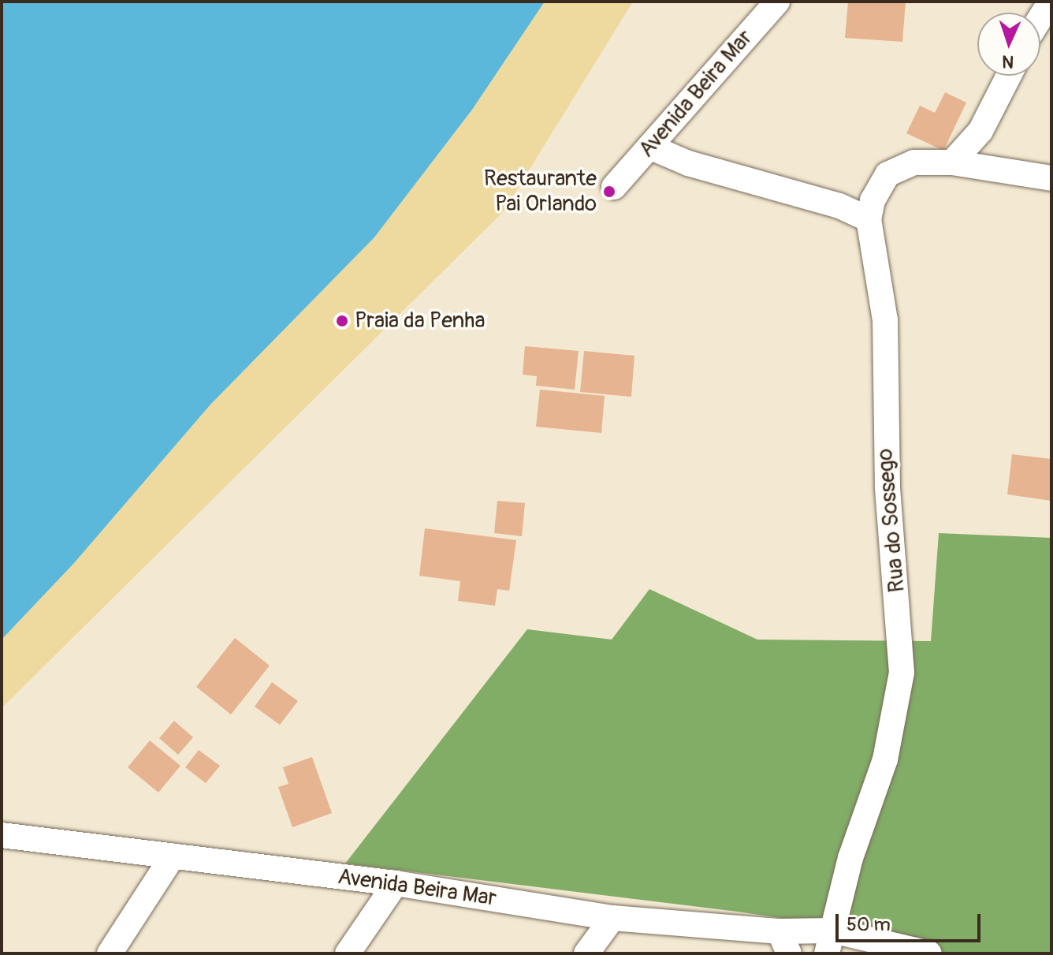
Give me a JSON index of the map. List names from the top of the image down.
{
  "streets": {
    "street": ["Avenida Beira Mar", "Rua do Sossego"]
  },
  "crossings": [
    ["Avenida Beira Mar", "Rua do Sossego"]
  ],
  "places": ["Restaurante Pai Orlando", "Praia da Penha"],
  "scale_bar": "50 m",
  "north": "bottom"
}
